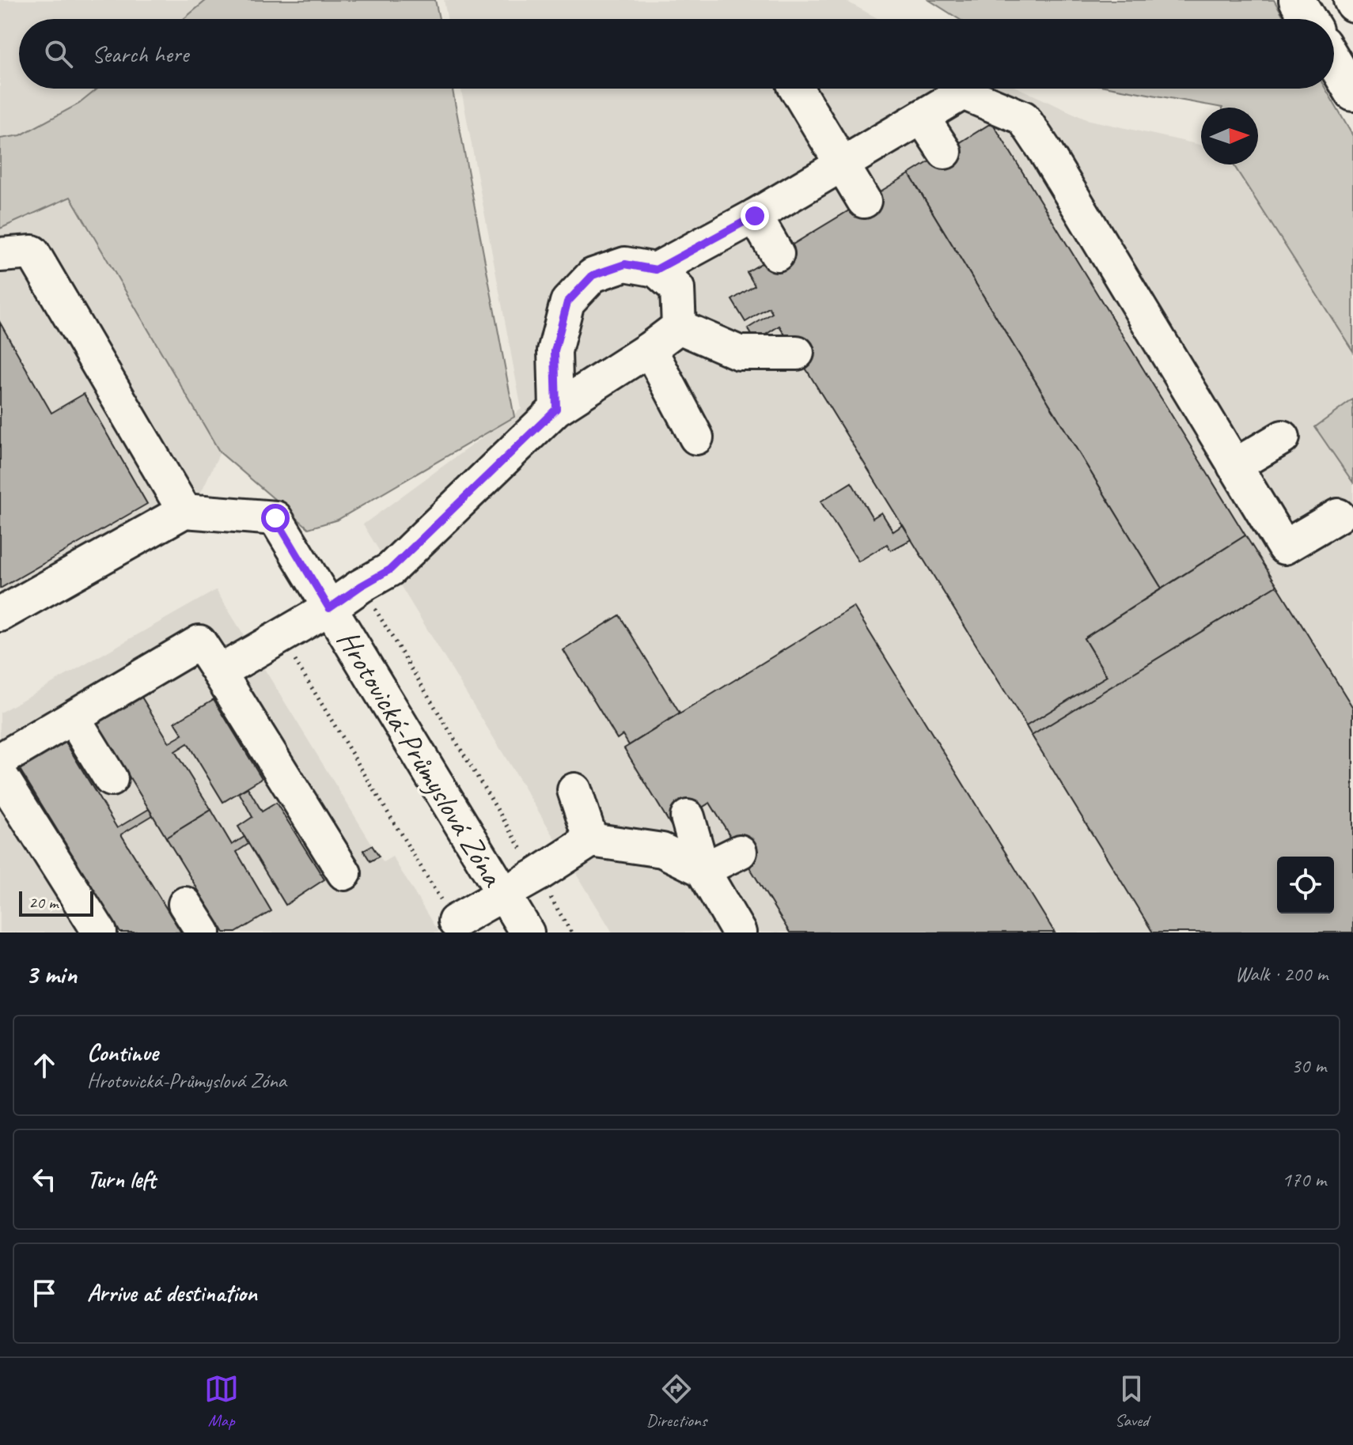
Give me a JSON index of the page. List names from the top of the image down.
{
  "streets": {
    "street": ["Hrotovická-Průmyslová Zóna"]
  },
  "scale_bar": "20 m",
  "north": "right",
  "page": {
    "search": "Search here",
    "scale": "20 m",
    "heading": ["3 min", "Walk · 200 m"],
    "list": [
      ["Continue", "Hrotovická-Průmyslová Zóna", "30 m"],
      ["Turn left", "170 m"],
      "Arrive at destination"
    ],
    "nav": ["Map", "Directions", "Saved"]
  }
}
